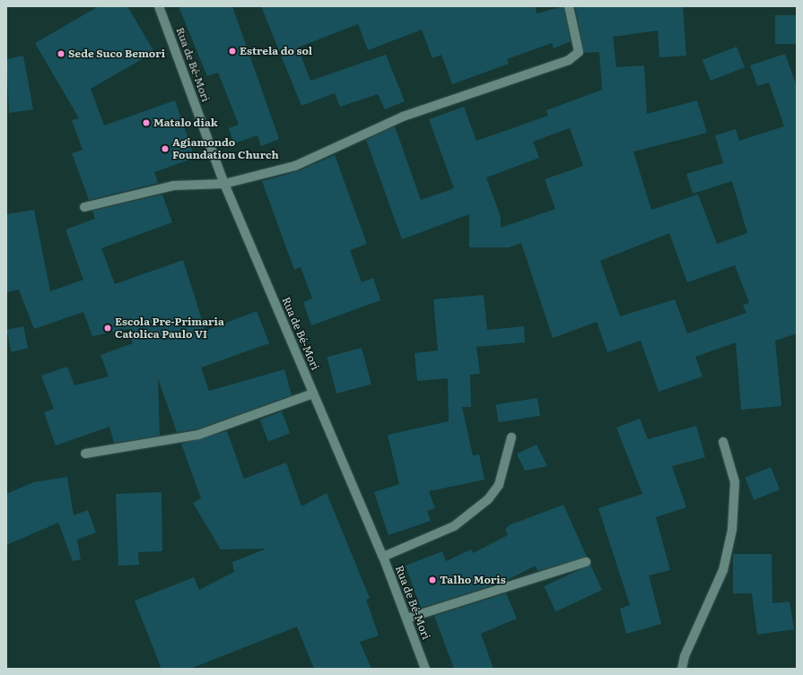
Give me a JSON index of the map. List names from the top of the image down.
{
  "streets": {
    "street": ["Rua de Bé-Mori"]
  },
  "places": [
    "Estrela do sol",
    "Sede Suco Bemori",
    "Matalo diak",
    "Agiamondo Foundation Church",
    "Escola Pre-Primaria Catolica Paulo VI",
    "Talho Moris"
  ]
}
